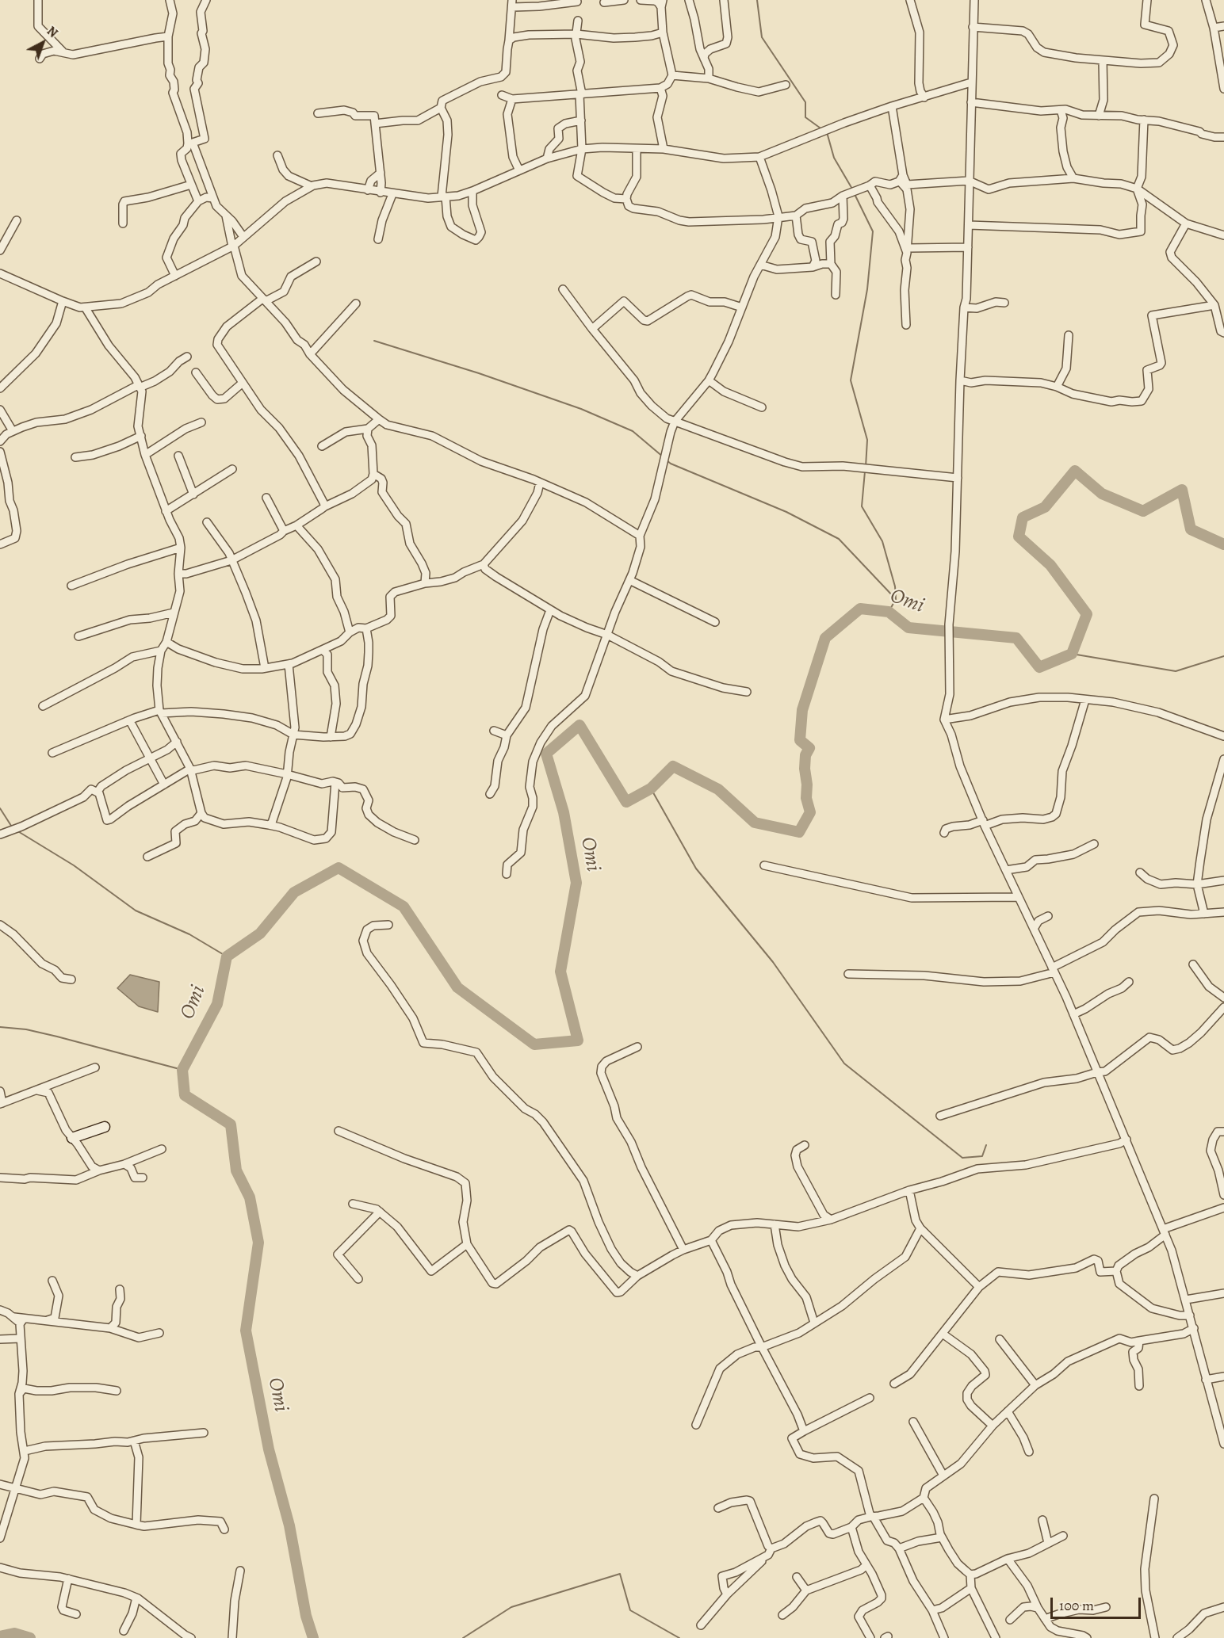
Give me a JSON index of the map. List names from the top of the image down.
{
  "water": ["Omi"],
  "scale_bar": "100 m",
  "north": "top right"
}
